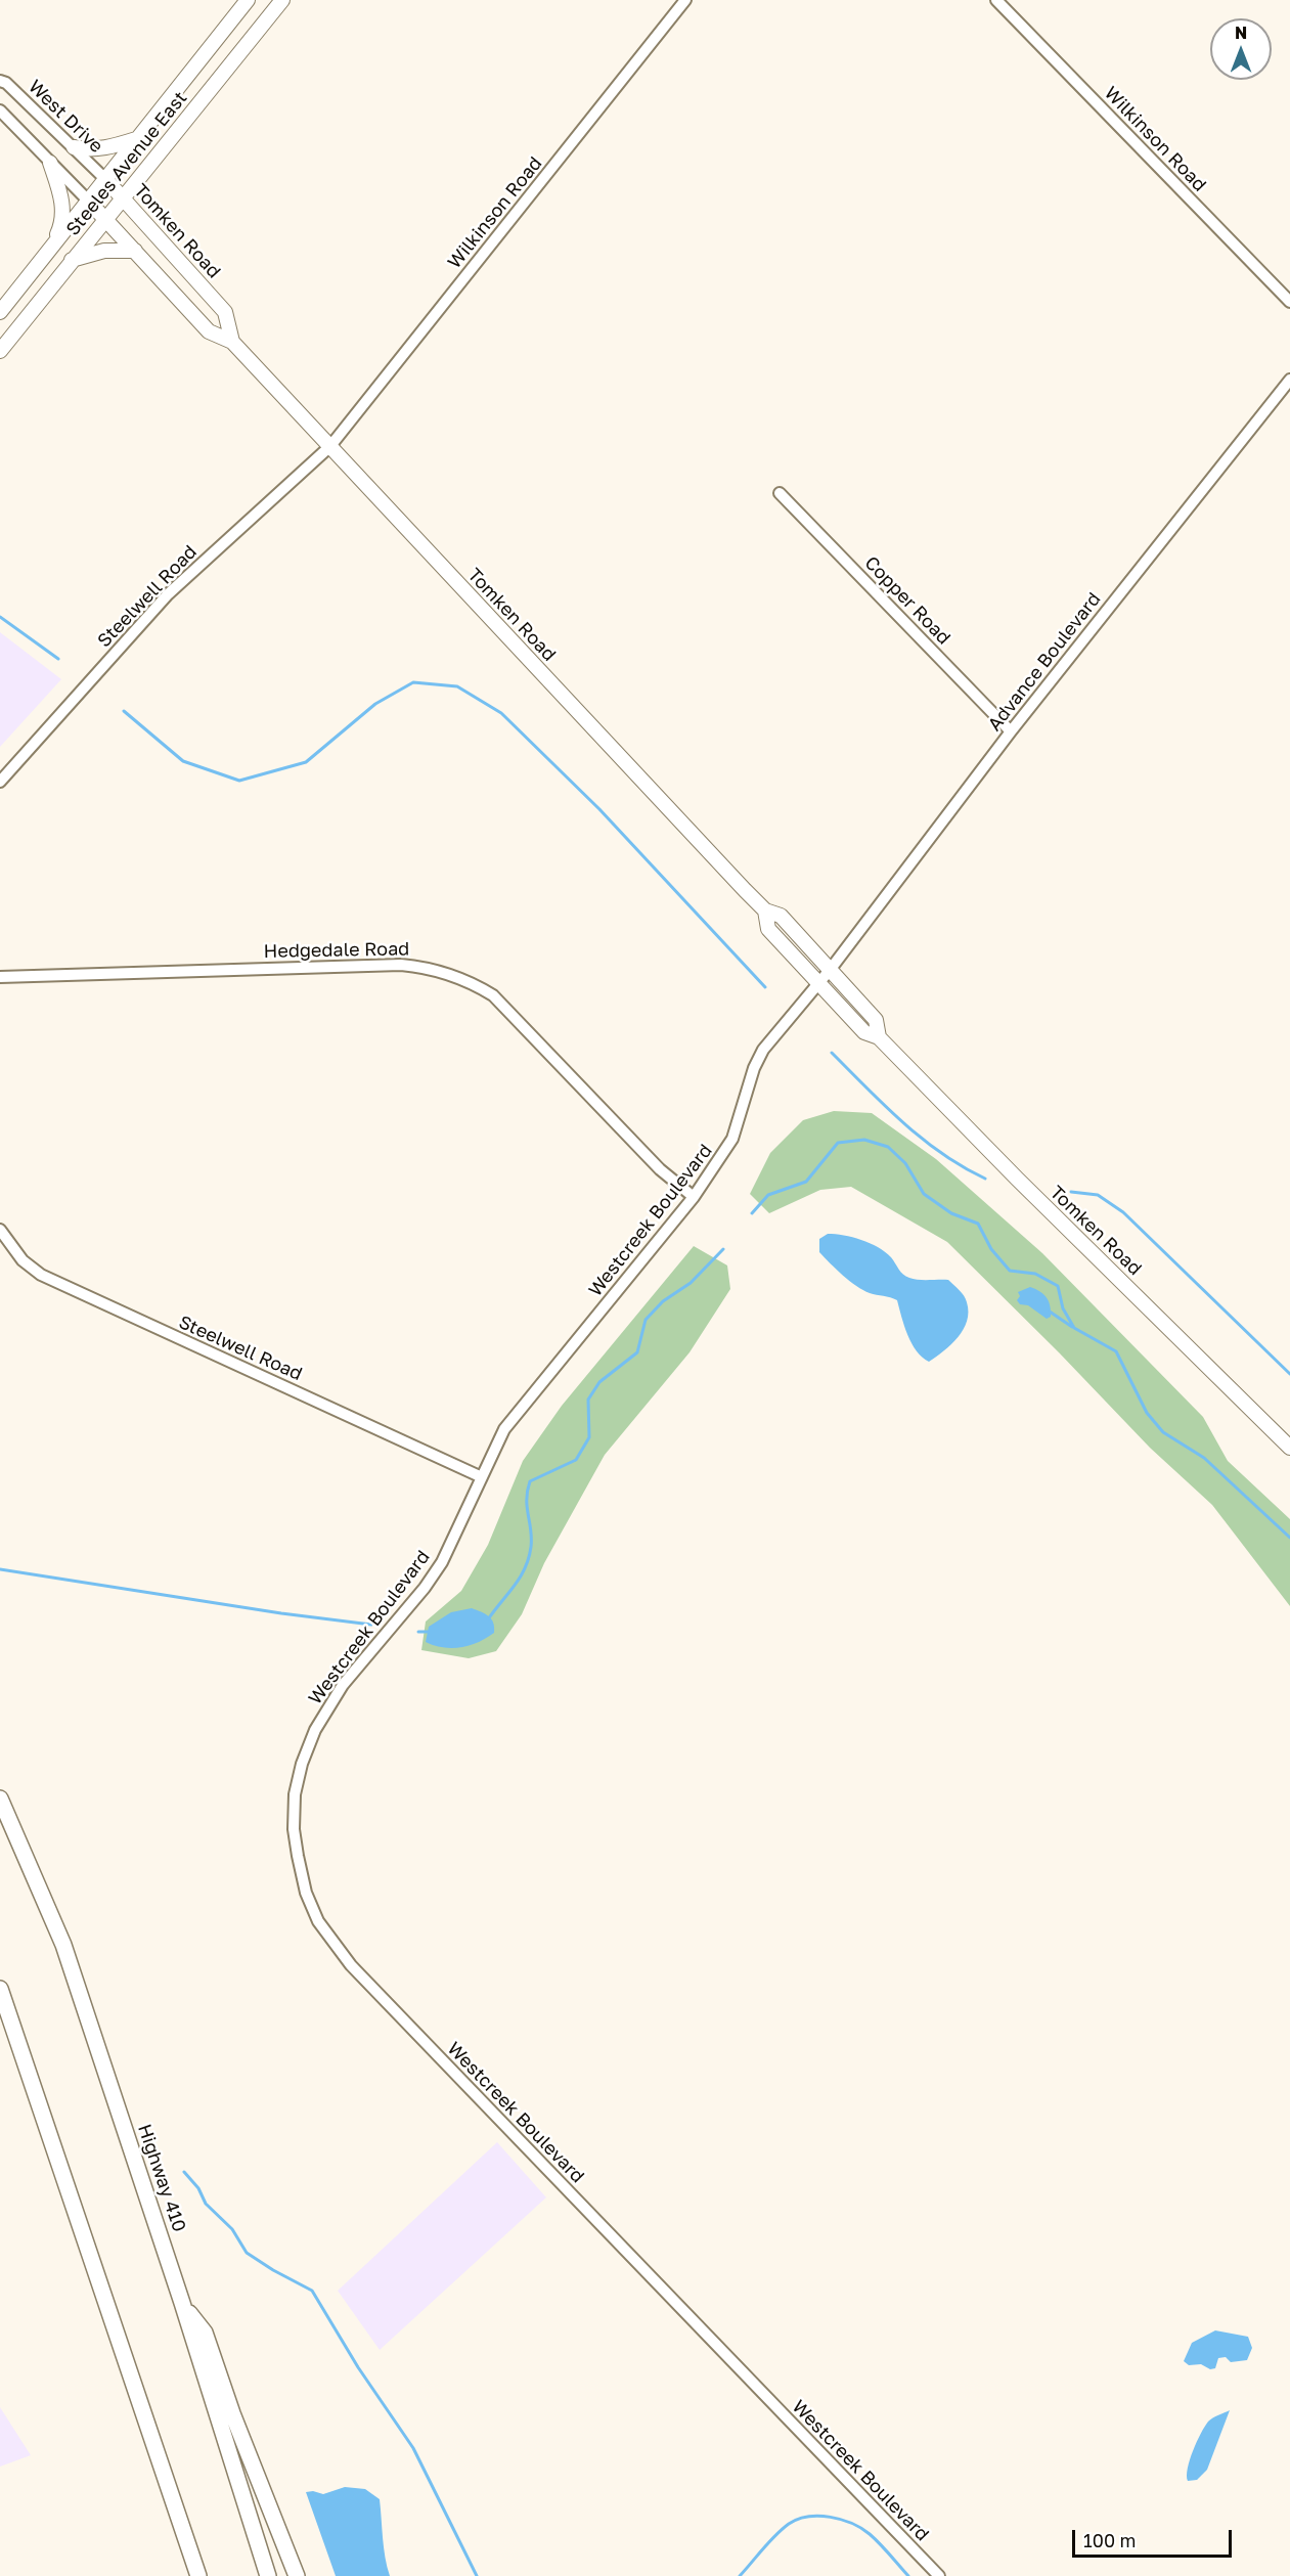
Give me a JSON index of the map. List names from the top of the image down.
{
  "streets": {
    "highway": ["Highway 410"],
    "main road": ["Steeles Avenue East", "Tomken Road"],
    "street": [
      "West Drive",
      "Wilkinson Road",
      "Steelwell Road",
      "Copper Road",
      "Advance Boulevard",
      "Hedgedale Road",
      "Westcreek Boulevard"
    ]
  },
  "crossings": [
    ["West Drive", "Steeles Avenue East"],
    ["West Drive", "Tomken Road"],
    ["Wilkinson Road", "Tomken Road"],
    ["Wilkinson Road", "Steelwell Road"],
    ["Steeles Avenue East", "Tomken Road"],
    ["Tomken Road", "Steelwell Road"],
    ["Tomken Road", "Advance Boulevard"],
    ["Tomken Road", "Westcreek Boulevard"],
    ["Steelwell Road", "Westcreek Boulevard"],
    ["Copper Road", "Advance Boulevard"],
    ["Advance Boulevard", "Westcreek Boulevard"],
    ["Hedgedale Road", "Westcreek Boulevard"]
  ],
  "scale_bar": "100 m",
  "north": "top"
}
